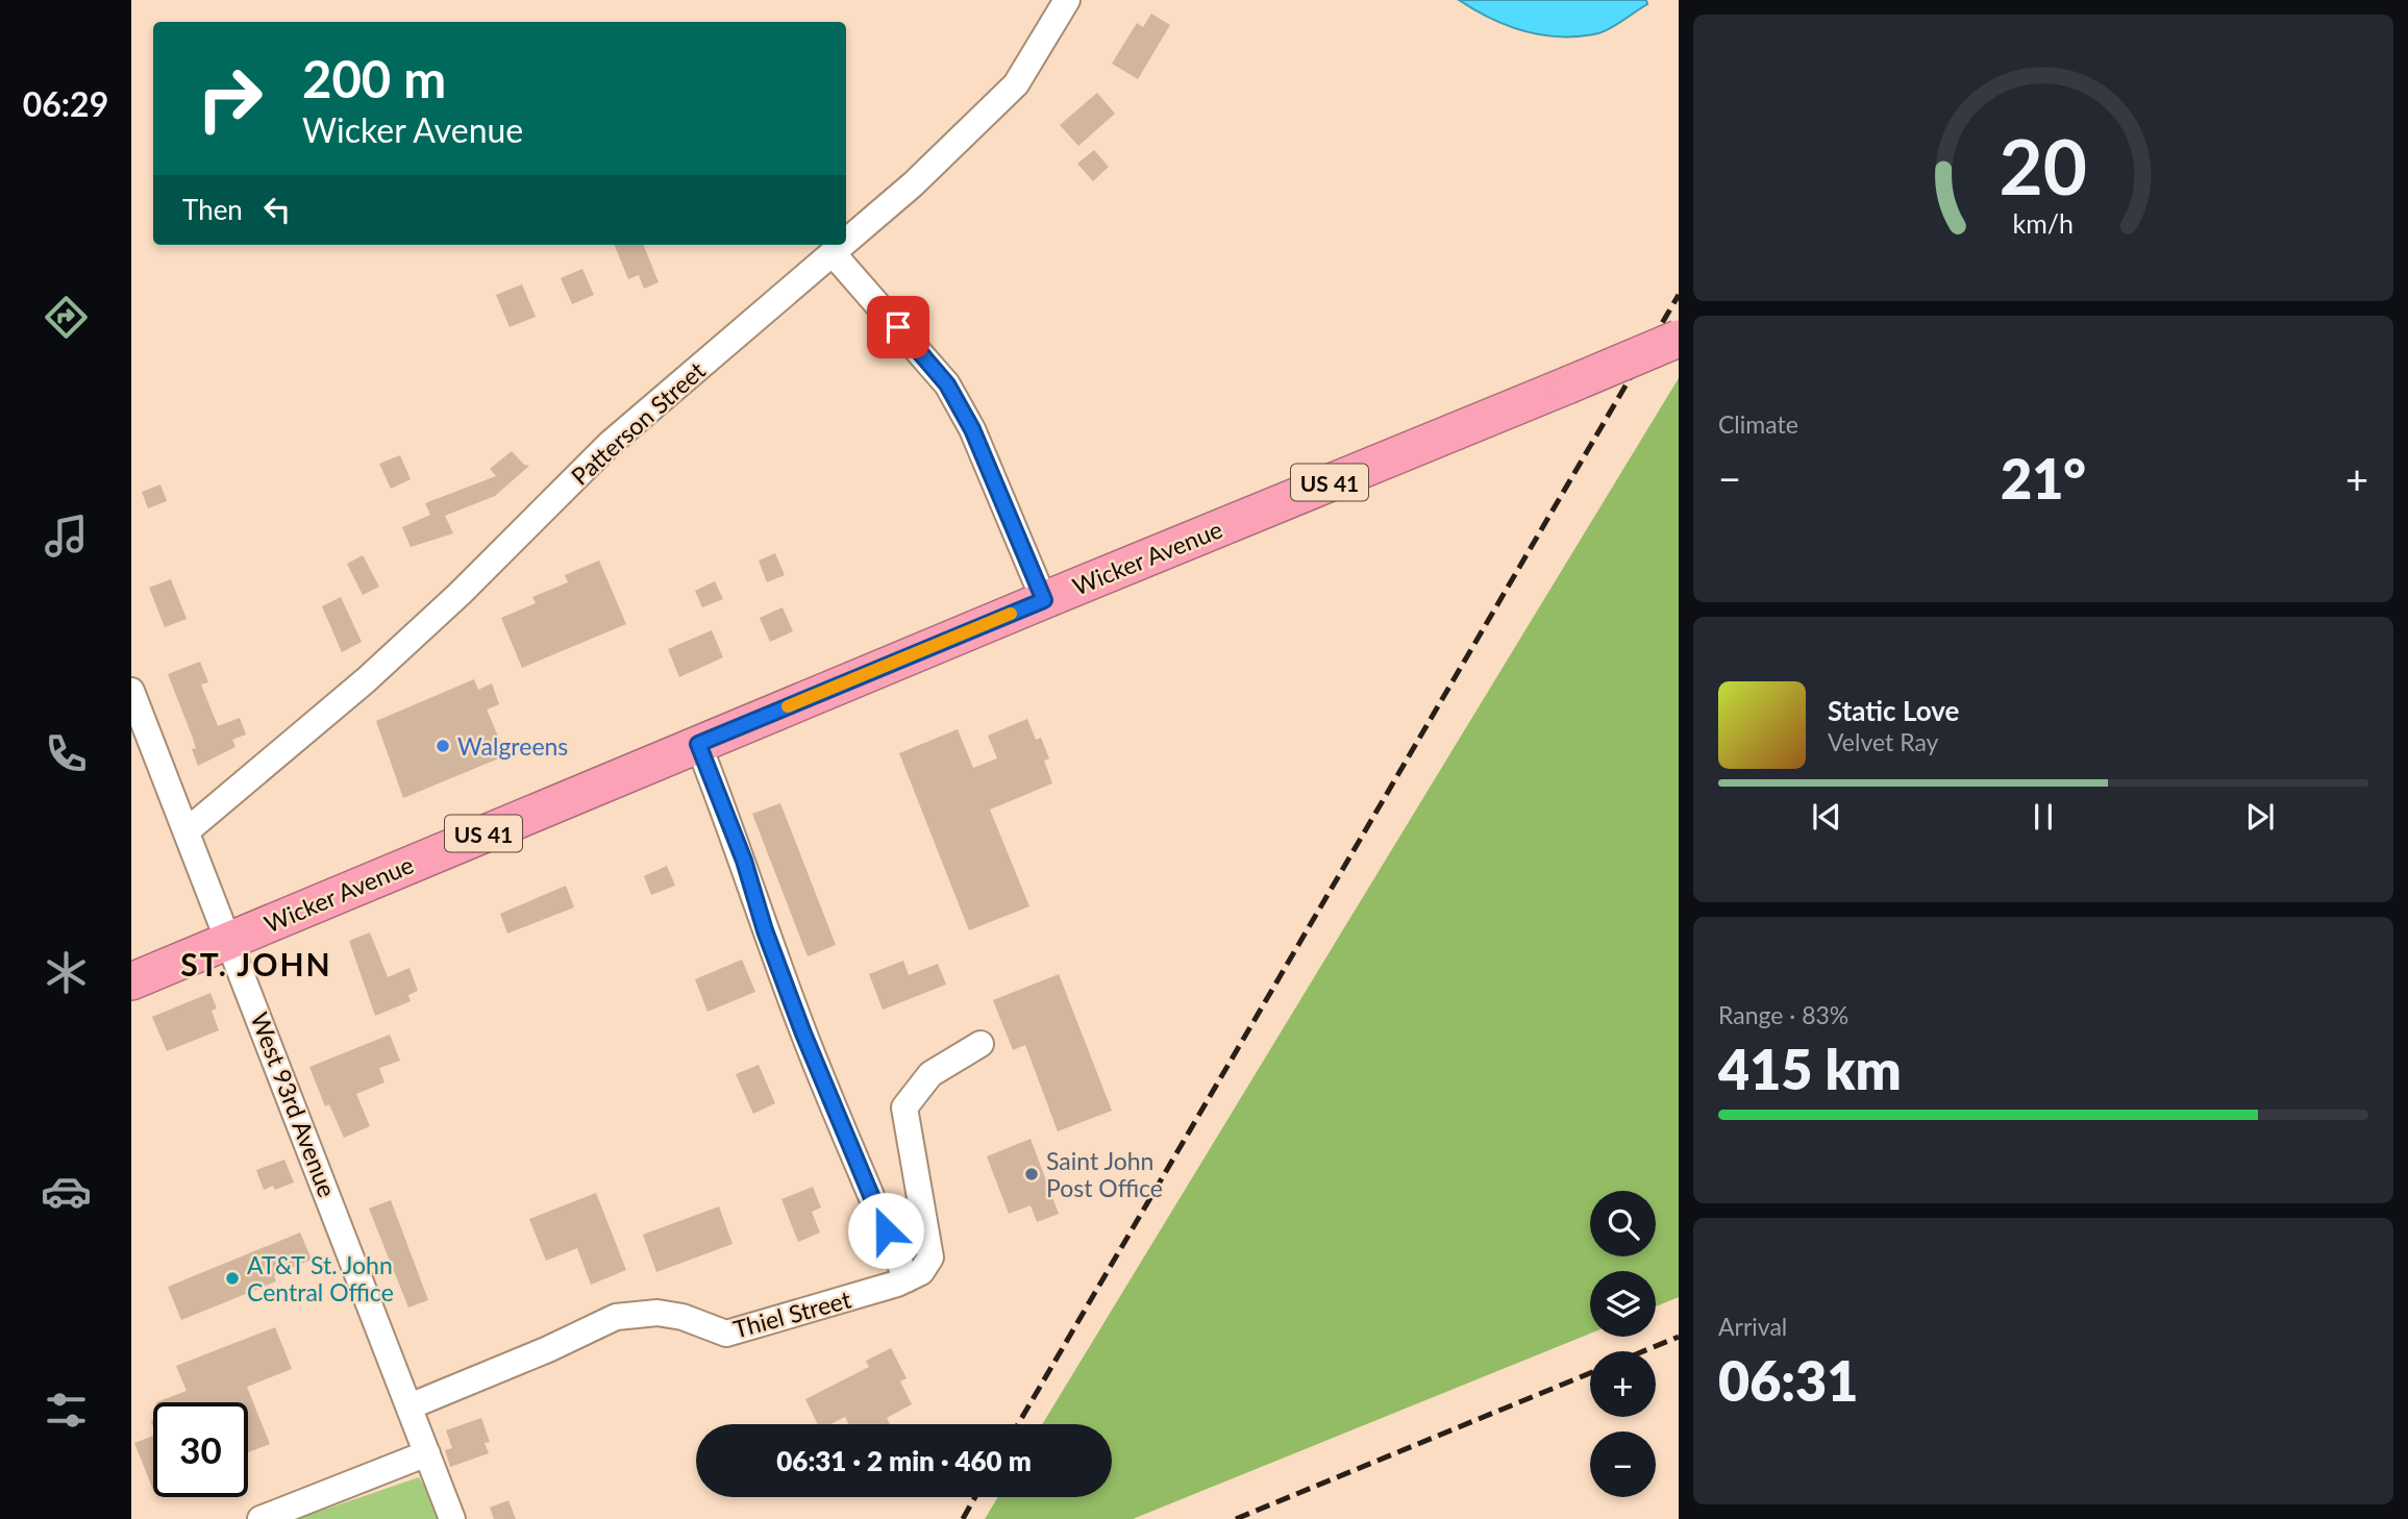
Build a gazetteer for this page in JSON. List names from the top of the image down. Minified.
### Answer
{"streets":{"highway":["US 41","Wicker Avenue"],"street":["Patterson Street","West 93rd Avenue","Thiel Street"]},"crossings":[["Patterson Street","West 93rd Avenue"],["Wicker Avenue","West 93rd Avenue"],["West 93rd Avenue","Thiel Street"]],"districts":["ST. JOHN"],"places":["Walgreens","Saint John Post Office","AT&T St. John Central Office"],"page":{"tabs":"06:29","turn":["200 m","Wicker Avenue"],"then":"Then","tile":["Climate",["Range · 83%","415 km"],["Arrival","06:31"]],"heat":["−","21°","+"],"song":["Static Love","Velvet Ray"],"map_buttons":["+","−"],"limit":"30","trip":"06:31 · 2 min · 460 m","gauge":["20","km/h"]}}
